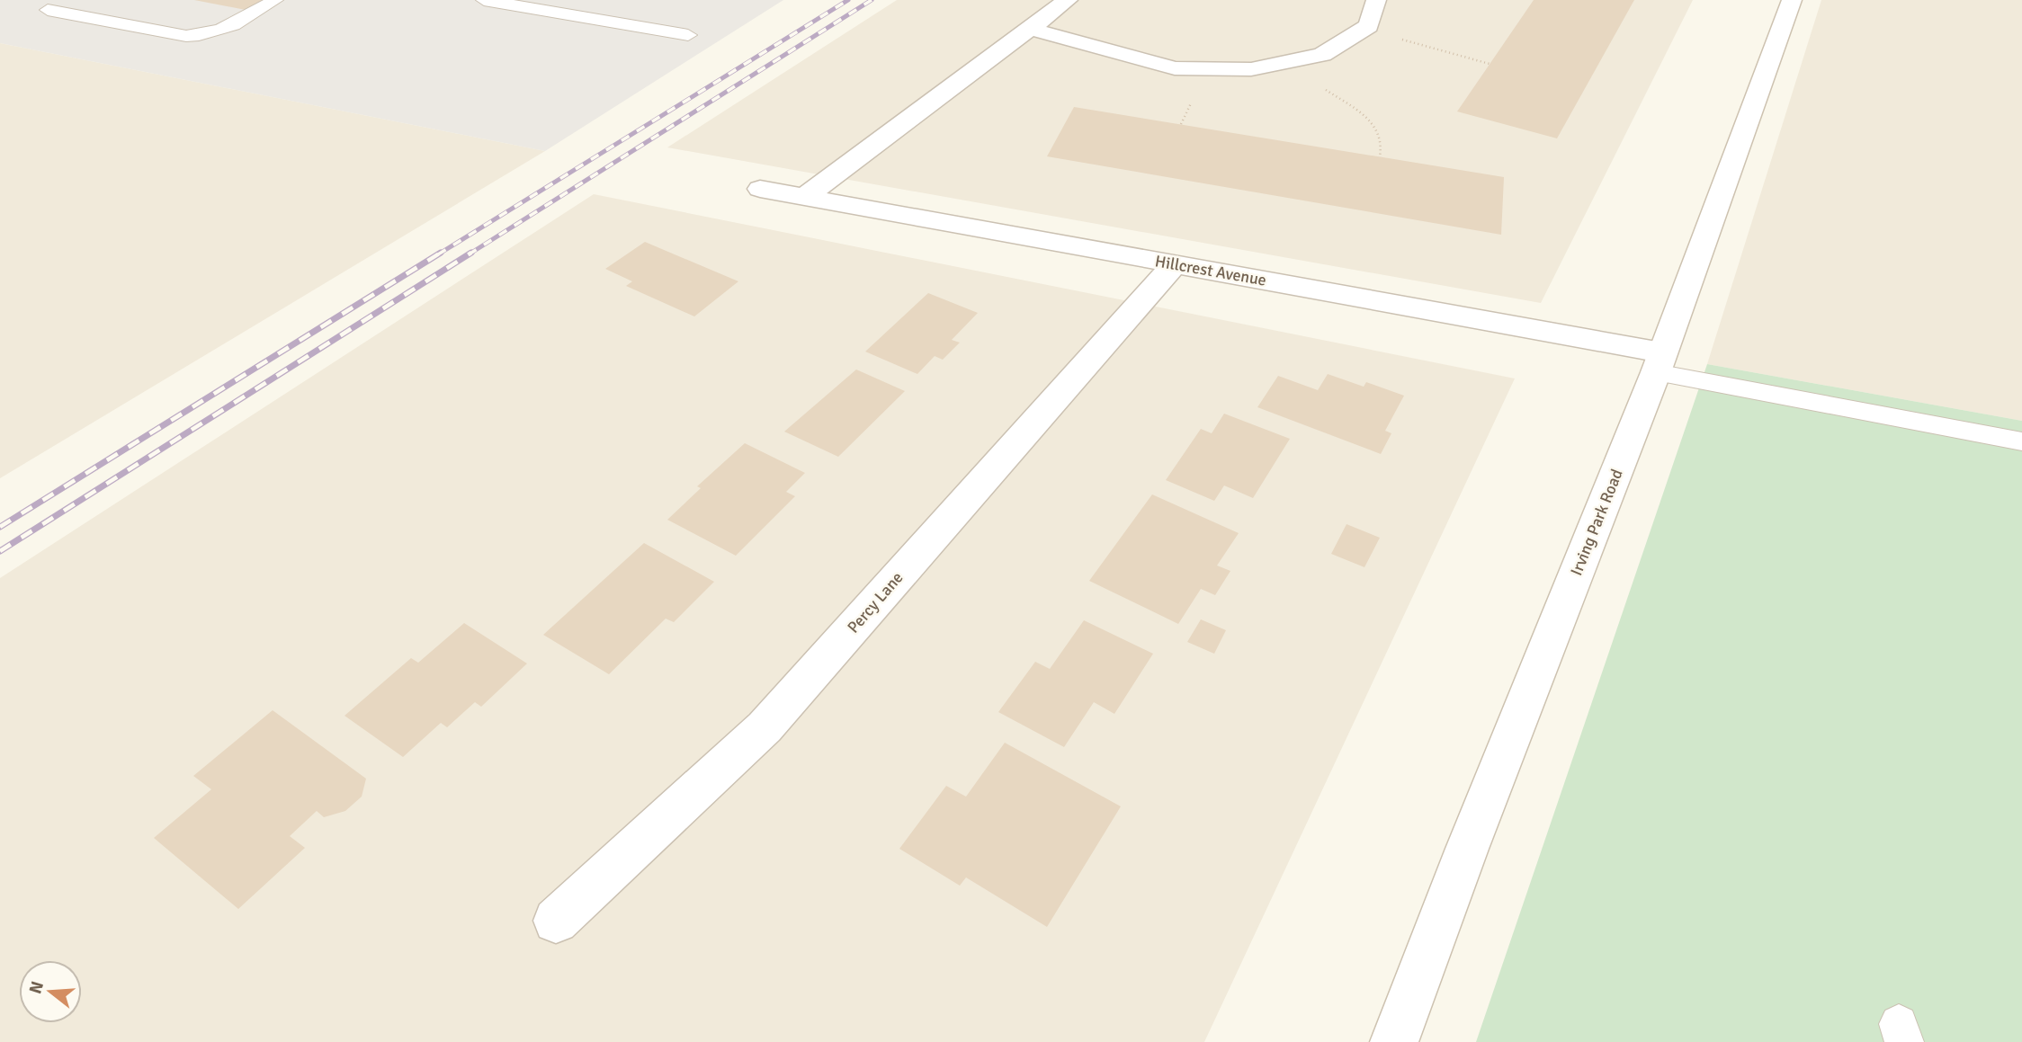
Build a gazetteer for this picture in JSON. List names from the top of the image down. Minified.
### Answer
{"streets":{"street":["Hillcrest Avenue","Irving Park Road","Percy Lane"]},"crossings":[["Hillcrest Avenue","Irving Park Road"],["Hillcrest Avenue","Percy Lane"]],"north":"left"}
